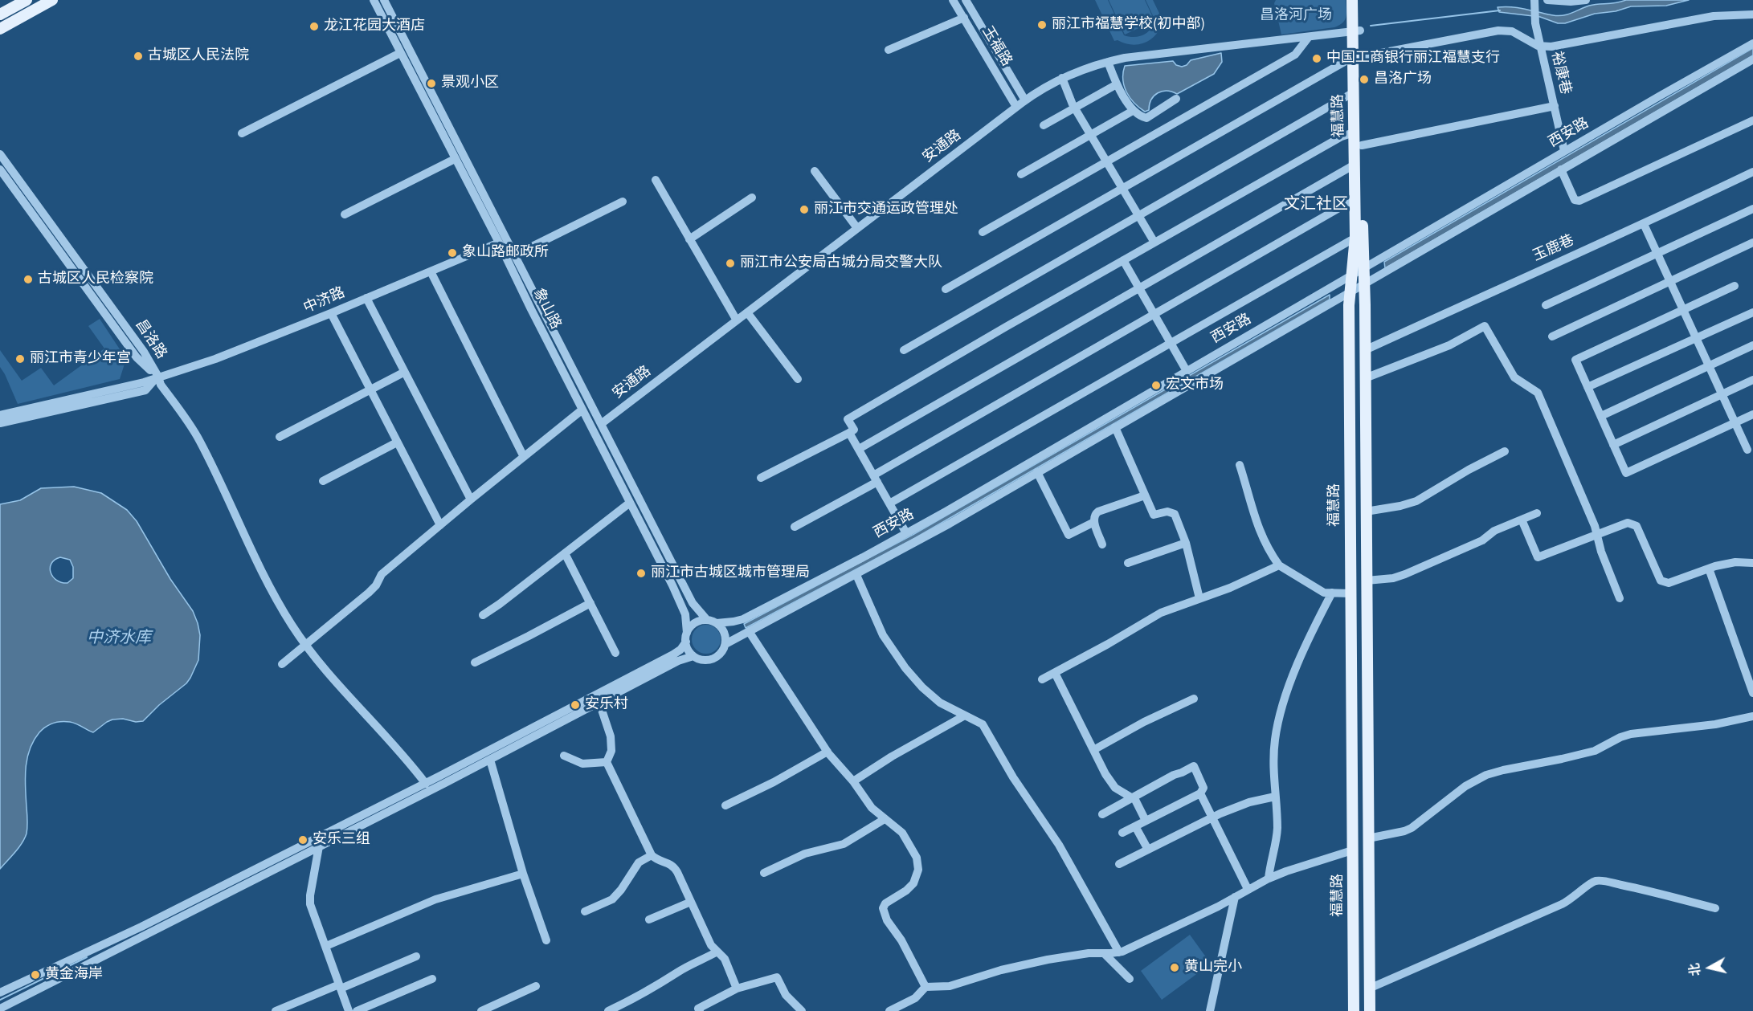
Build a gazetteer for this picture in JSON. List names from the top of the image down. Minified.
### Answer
{"streets":{"main road":["福慧路"],"street":["玉福路","裕康巷","西安路","安通路","玉鹿巷","中济路","象山路","昌洛路"]},"crossings":[["玉福路","安通路"],["裕康巷","西安路"],["福慧路","西安路"],["福慧路","安通路"],["福慧路","玉鹿巷"],["西安路","象山路"],["安通路","象山路"],["中济路","象山路"],["中济路","昌洛路"]],"districts":["文汇社区"],"water":["中济水库"],"parks":["昌洛河广场"],"places":["丽江市福慧学校(初中部)","龙江花园大酒店","古城区人民法院","中国工商银行丽江福慧支行","昌洛广场","景观小区","丽江市交通运政管理处","象山路邮政所","丽江市公安局古城分局交警大队","古城区人民检察院","丽江市青少年宫","宏文市场","丽江市古城区城市管理局","安乐村","安乐三组","黄山完小","黄金海岸"],"north":"left"}
